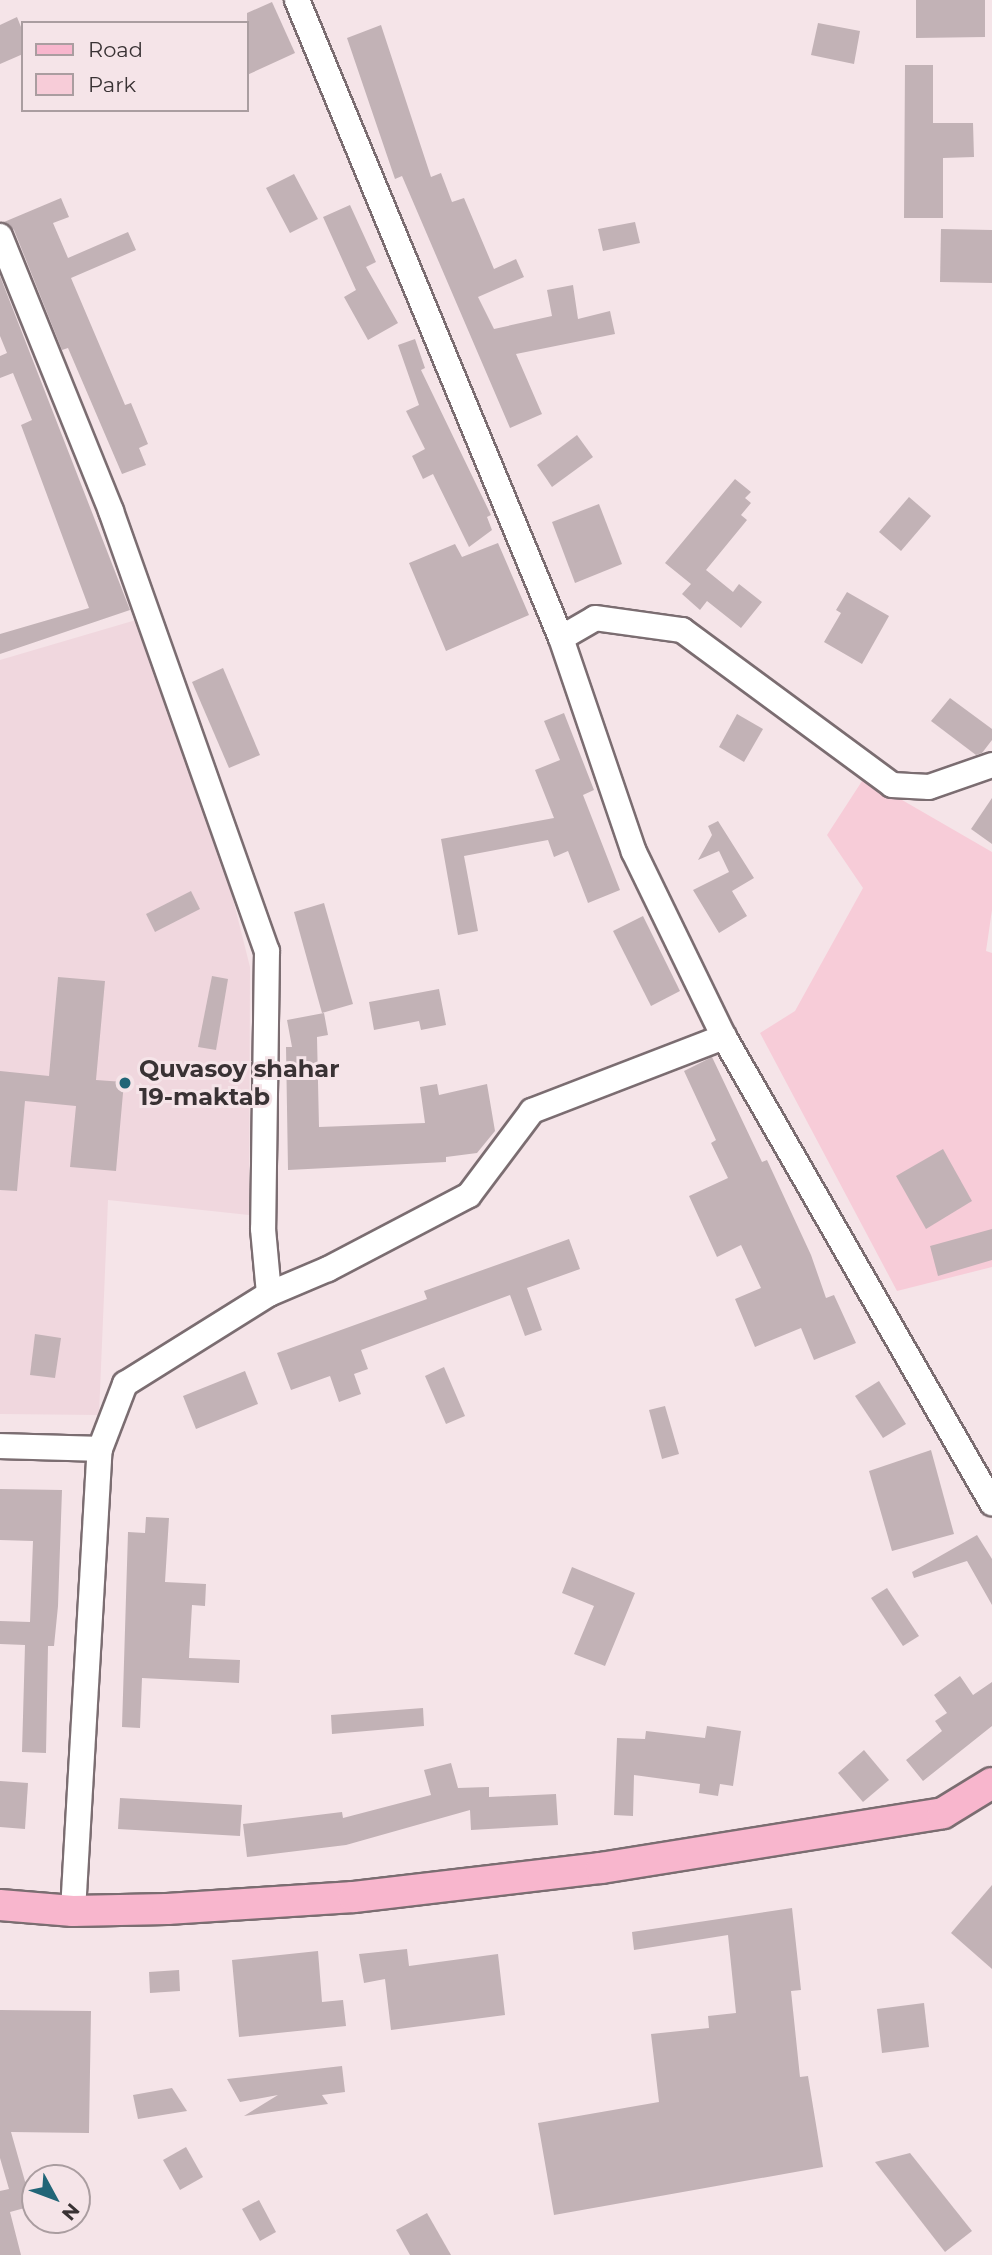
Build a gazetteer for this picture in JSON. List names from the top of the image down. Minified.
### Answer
{"places":["Quvasoy shahar 19-maktab"],"legend":["Road","Park"],"north":"bottom right"}
